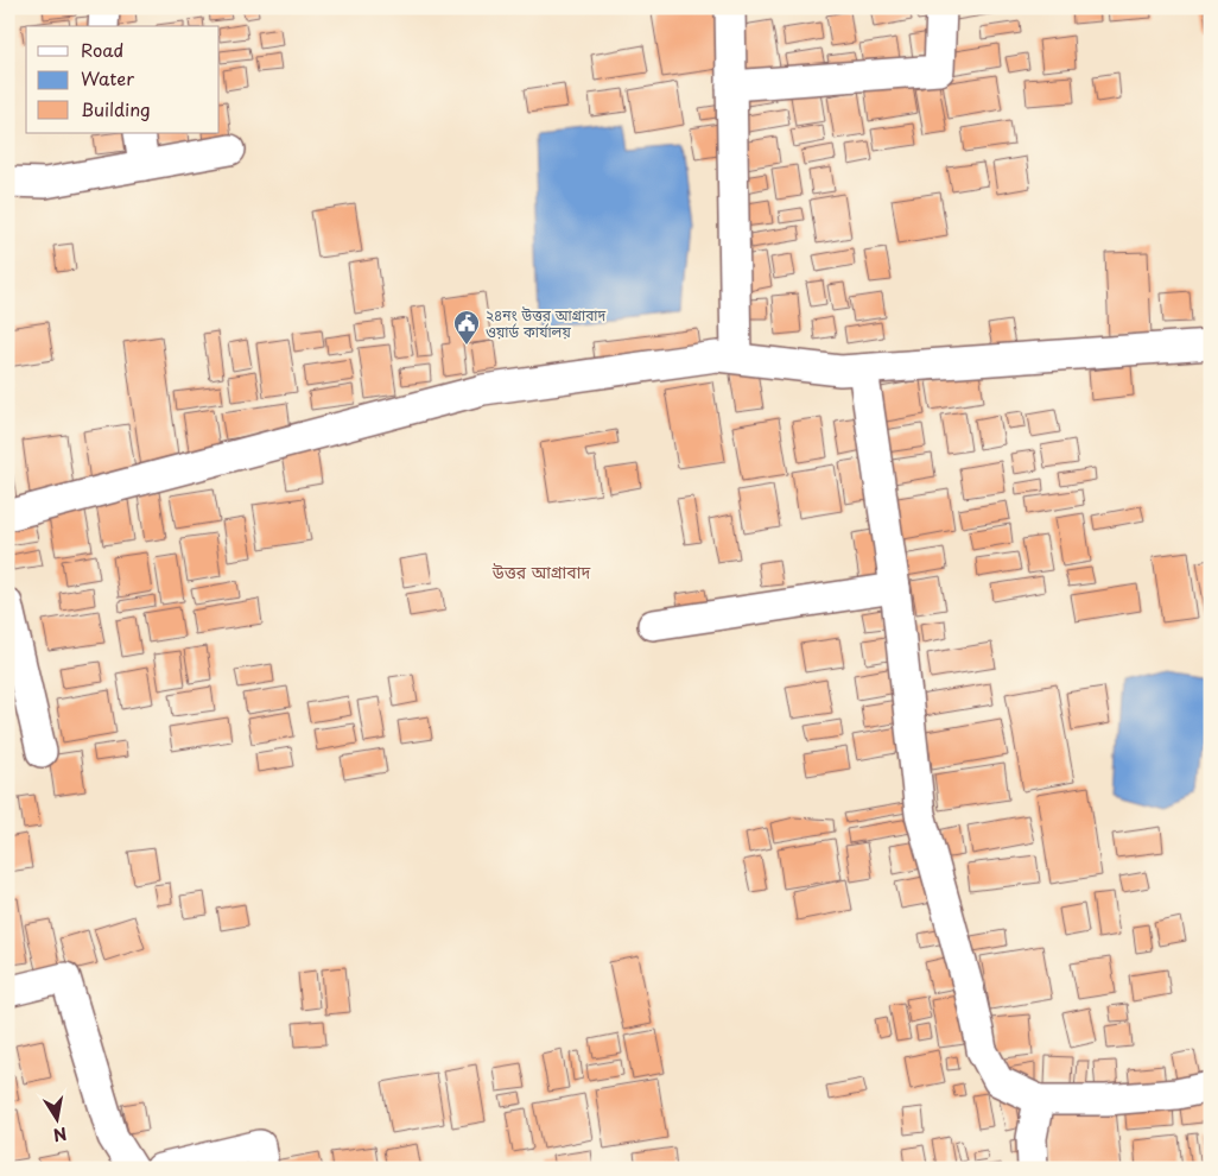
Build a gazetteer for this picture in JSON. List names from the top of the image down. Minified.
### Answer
{"districts":["উত্তর আগ্রাবাদ"],"places":{"public building":["২৪নং উত্তর আগ্রাবাদ ওয়ার্ড কার্যালয়"]},"legend":["Road","Water","Building"],"north":"bottom"}
